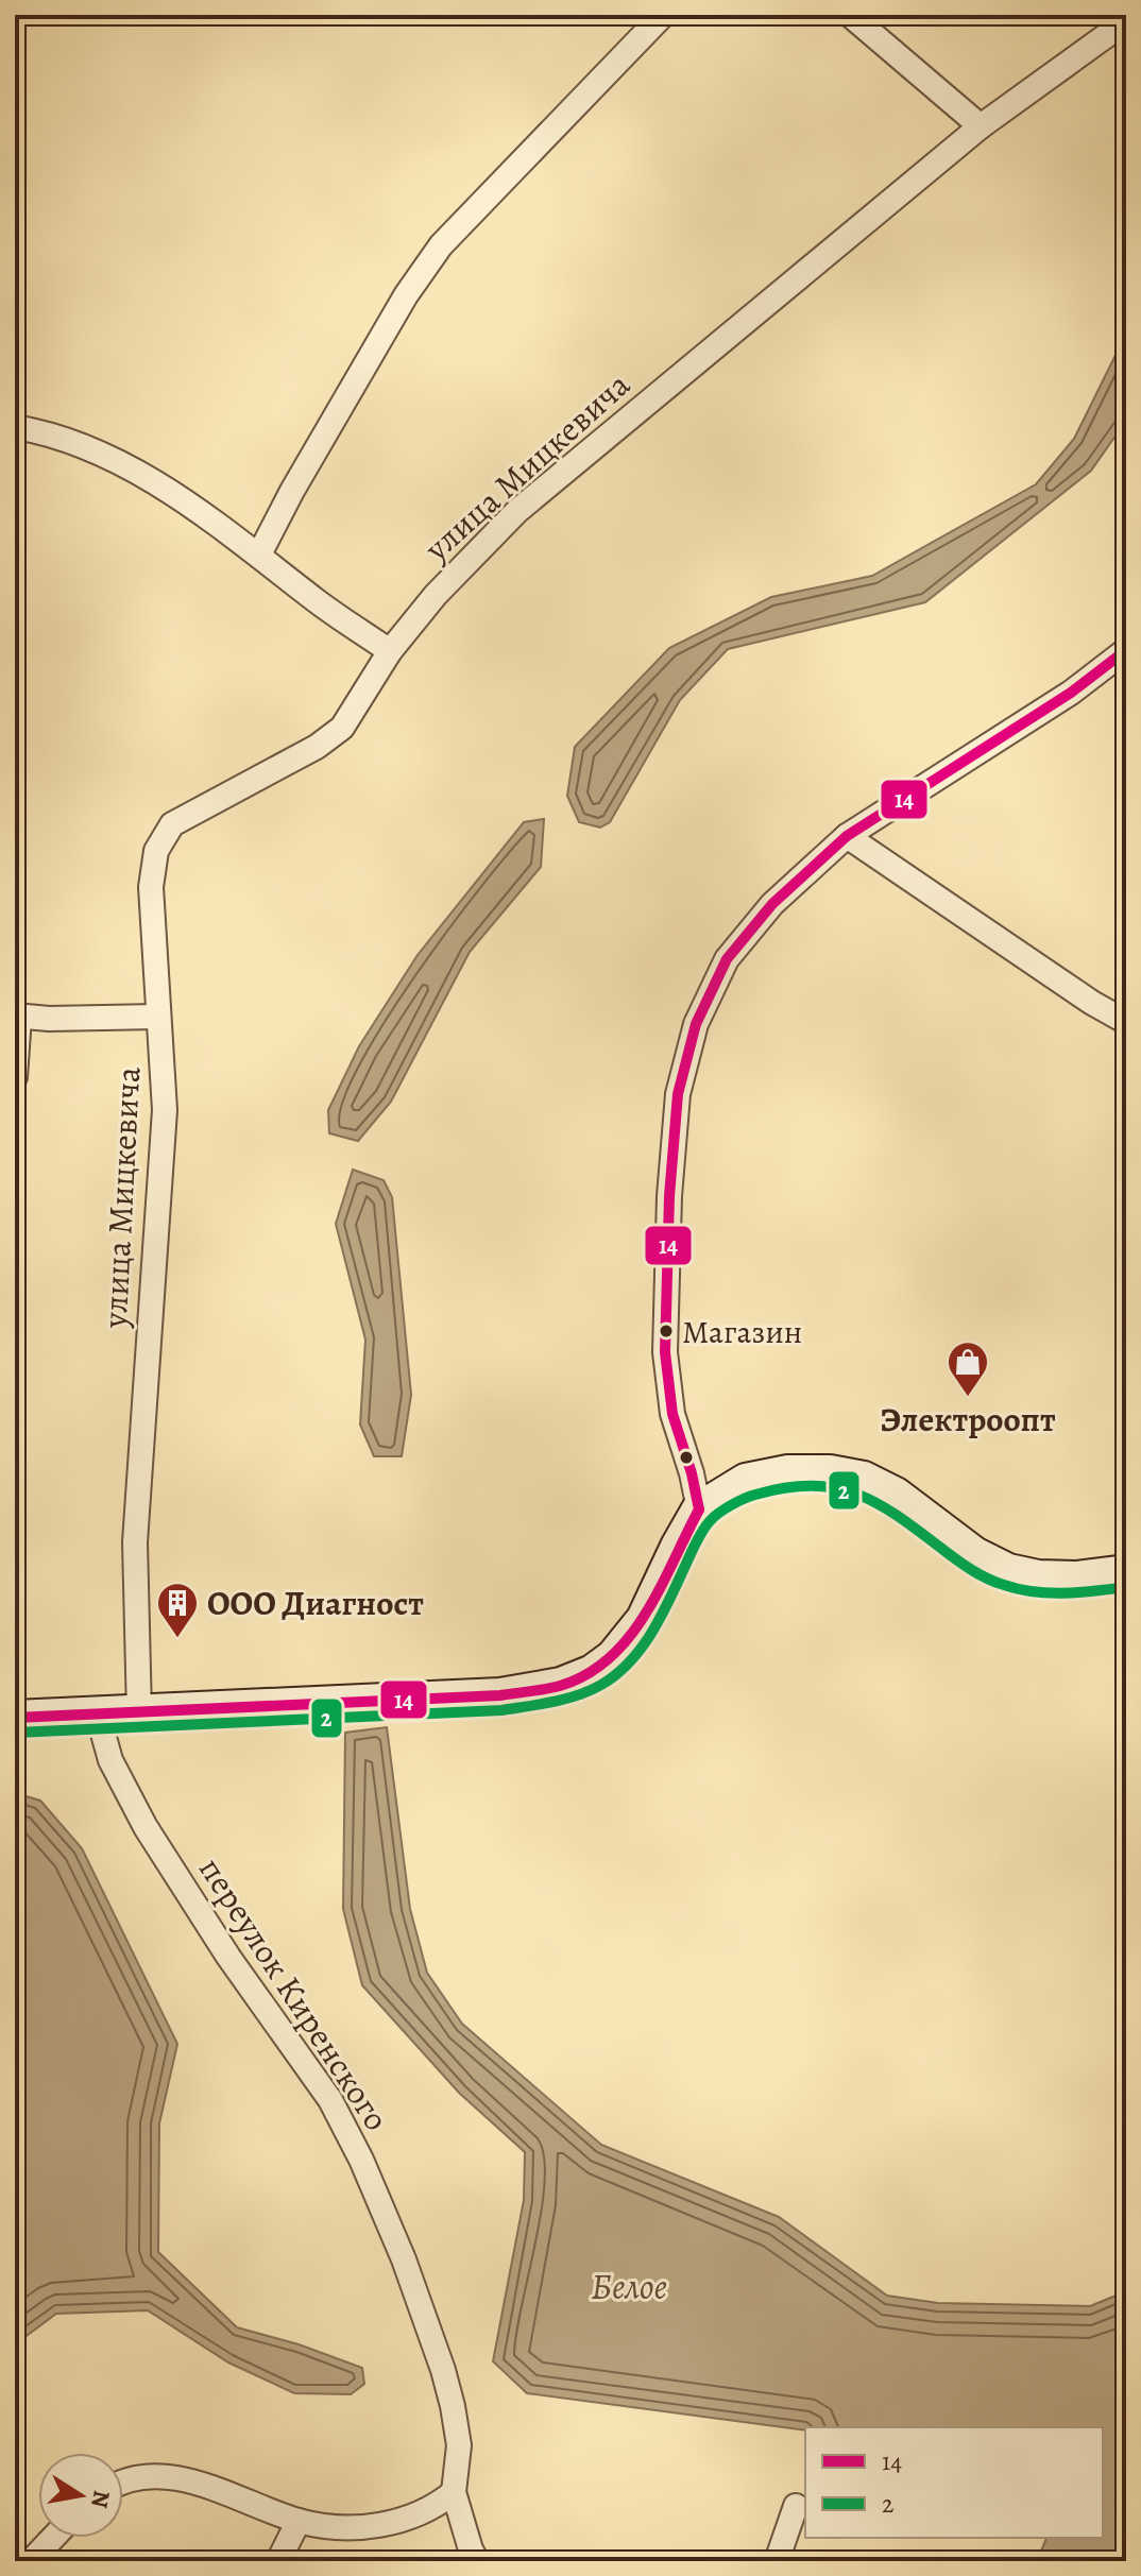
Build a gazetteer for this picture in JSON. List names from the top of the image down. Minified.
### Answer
{"streets":{"street":["улица Мицкевича","переулок Киренского"]},"water":["Белое"],"places":{"other":["Магазин"],"shop":["Электроопт"],"building":["ООО Диагност"]},"lines":["transit line 14","transit line 2"],"legend":["14","2"],"north":"right"}
